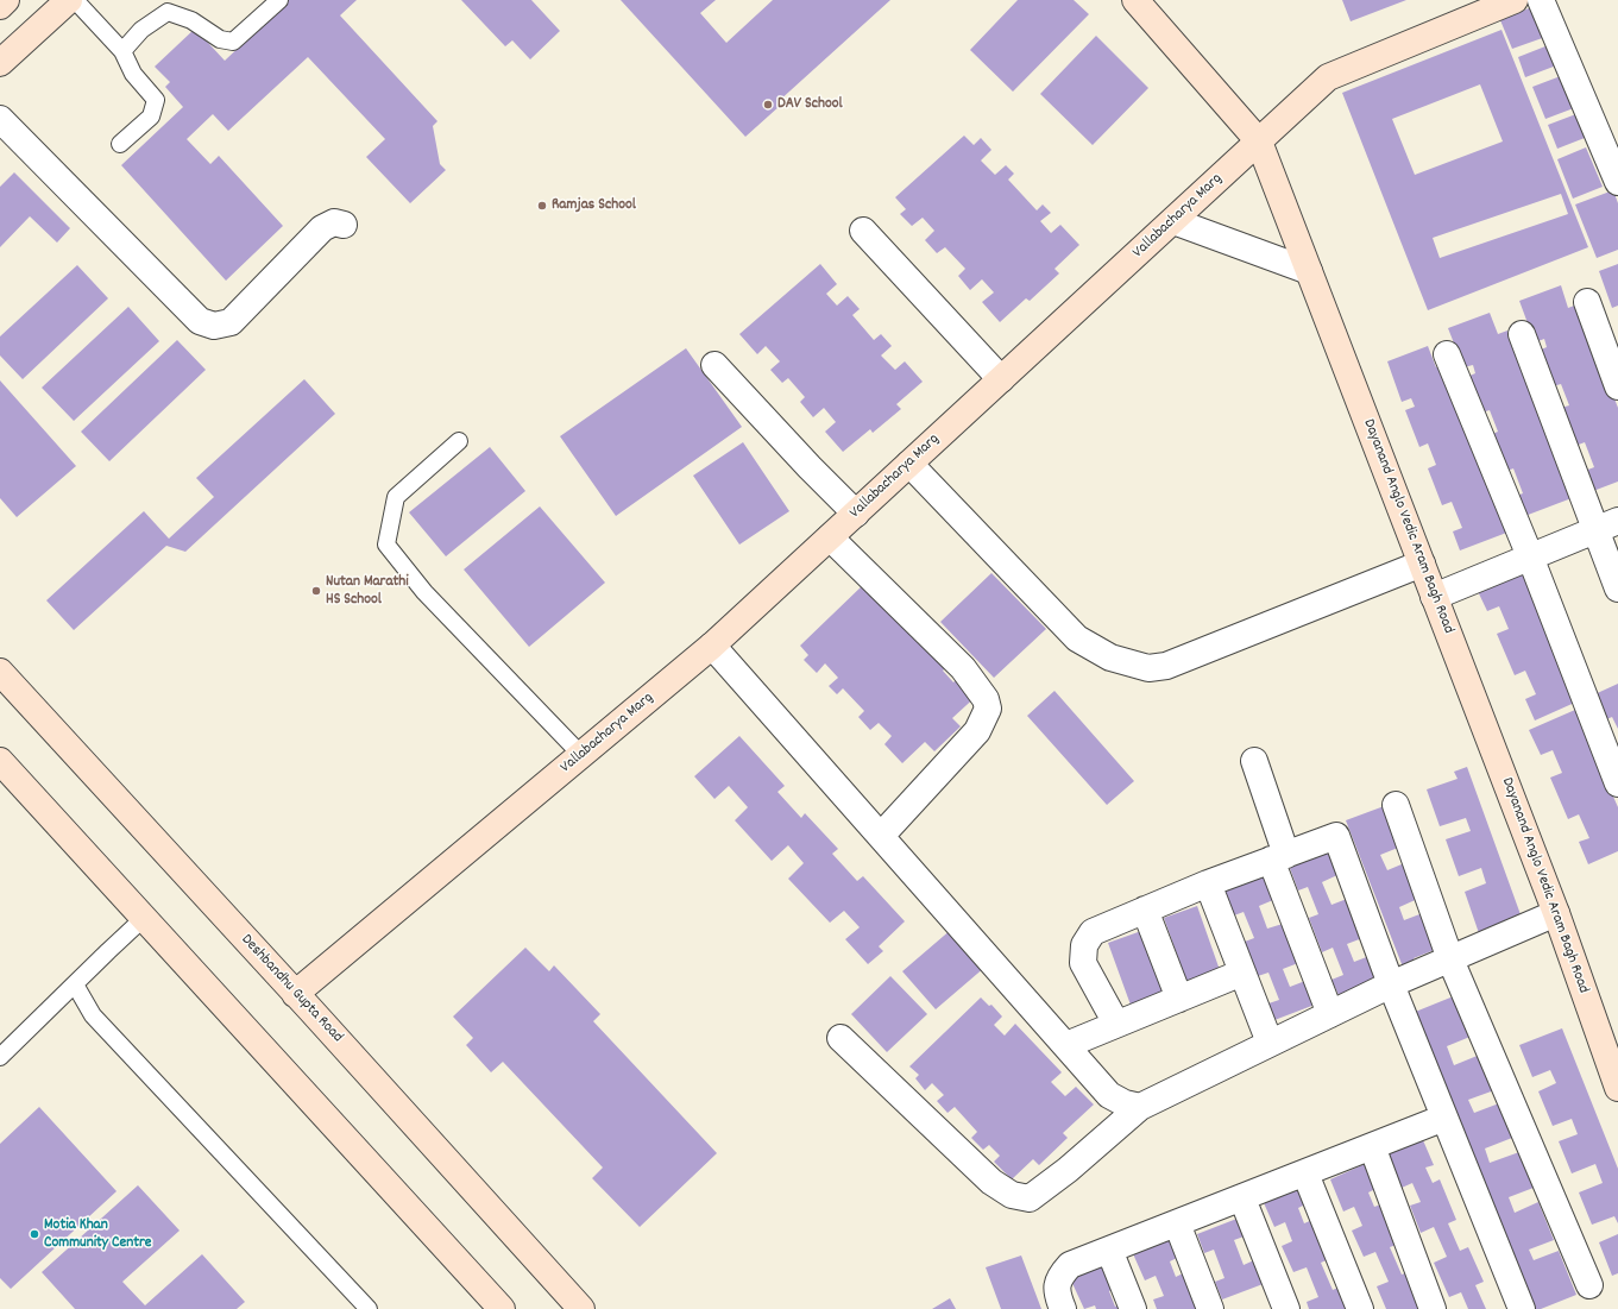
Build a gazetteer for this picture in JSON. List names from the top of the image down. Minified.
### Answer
{"streets":{"street":["Vallabacharya Marg","Dayanand Anglo Vedic Aram Bagh Road","Deshbandhu Gupta Road"]},"crossings":[["Vallabacharya Marg","Dayanand Anglo Vedic Aram Bagh Road"],["Vallabacharya Marg","Deshbandhu Gupta Road"]],"places":["DAV School","Ramjas School","Nutan Marathi HS School","Motia Khan Community Centre"]}
